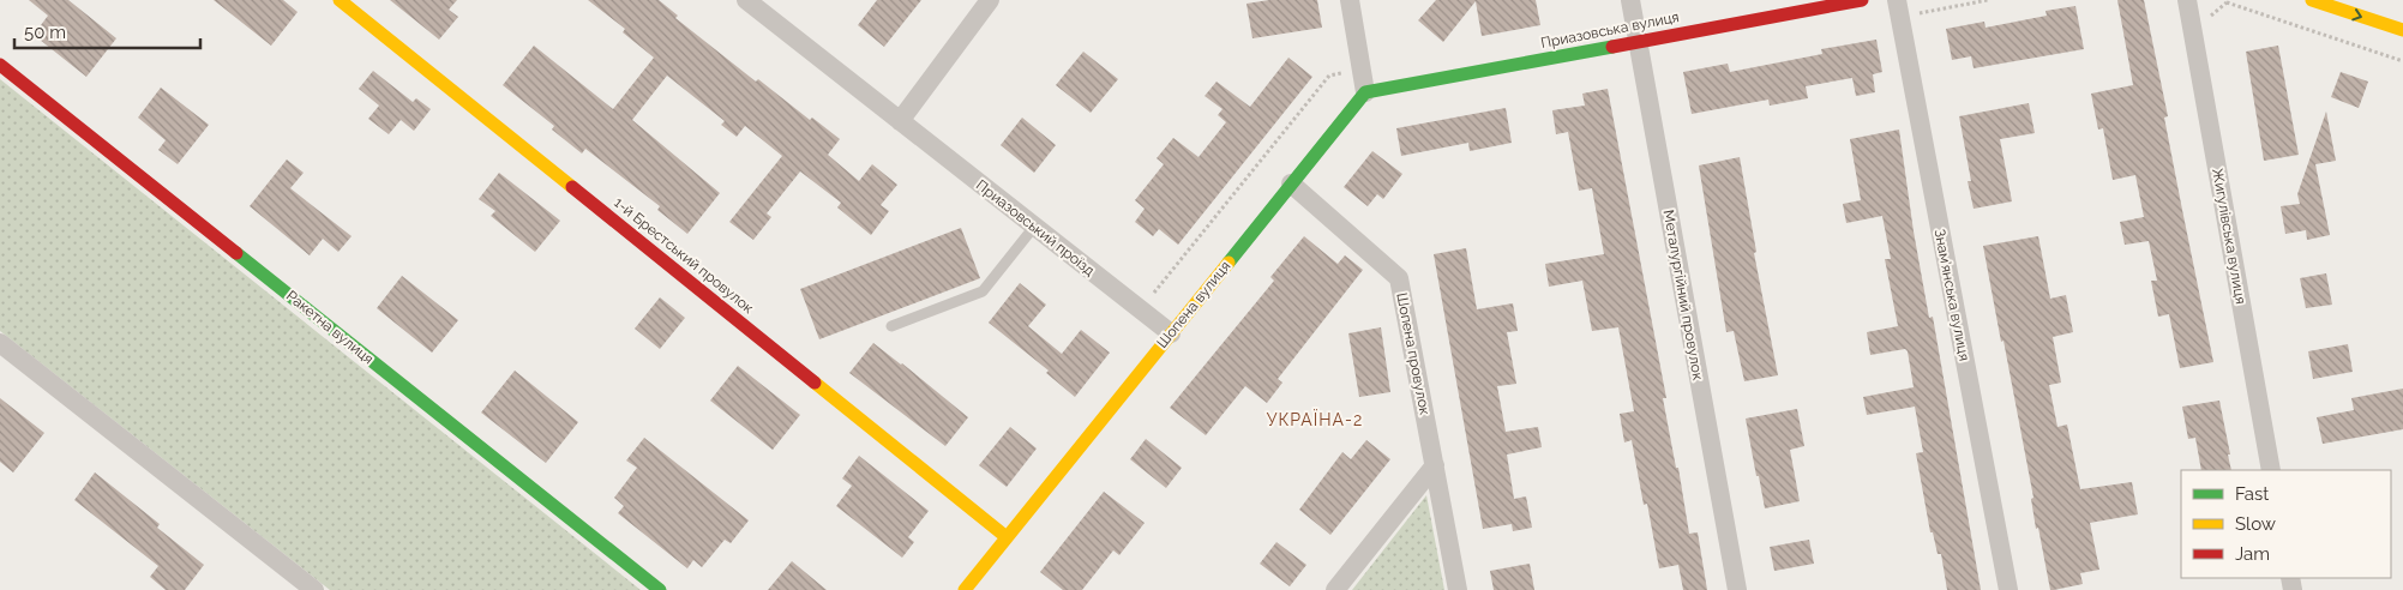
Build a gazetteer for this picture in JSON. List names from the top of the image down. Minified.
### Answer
{"streets":{"street":["Приазовська вулиця","Приазовський проїзд","Жигулівська вулиця","1-й Брестський провулок","Металургійний провулок","Знам’янська вулиця","Шопена вулиця","Ракетна вулиця","Шопена провулок"]},"crossings":[["Приазовська вулиця","Металургійний провулок"],["Приазовська вулиця","Шопена вулиця"],["Приазовський проїзд","Шопена вулиця"],["1-й Брестський провулок","Шопена вулиця"],["Шопена вулиця","Шопена провулок"]],"districts":["УКРАЇНА-2"],"legend":["Fast","Slow","Jam"],"scale_bar":"50 m"}
